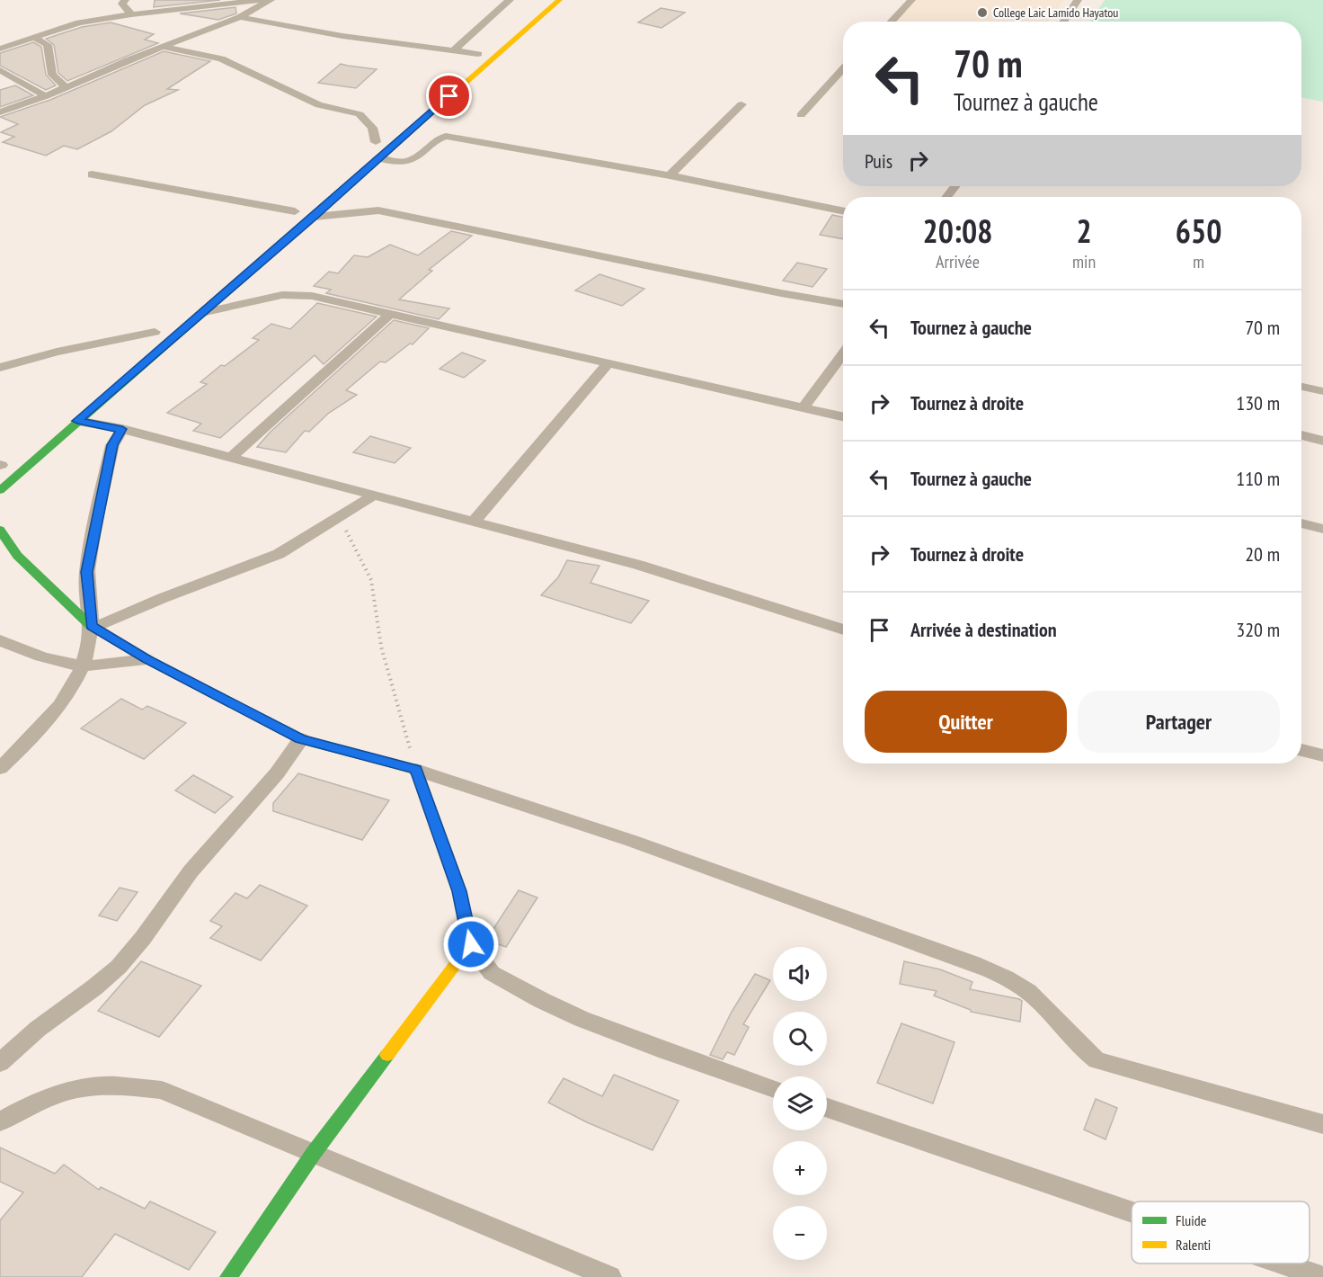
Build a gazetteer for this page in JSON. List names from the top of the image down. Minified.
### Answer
{"places":["College Laic Lamido Hayatou"],"legend":["Fluide","Ralenti"],"page":{"turn":["70 m","Tournez à gauche"],"then":"Puis","eta":["20:08","Arrivée","2","min","650","m"],"list":[{"name":"Tournez à gauche","value":"70 m"},{"name":"Tournez à droite","value":"130 m"},{"name":"Tournez à gauche","value":"110 m"},{"name":"Tournez à droite","value":"20 m"},{"name":"Arrivée à destination","value":"320 m"}],"buttons":["Quitter","Partager"],"map_buttons":["+","−"]}}
